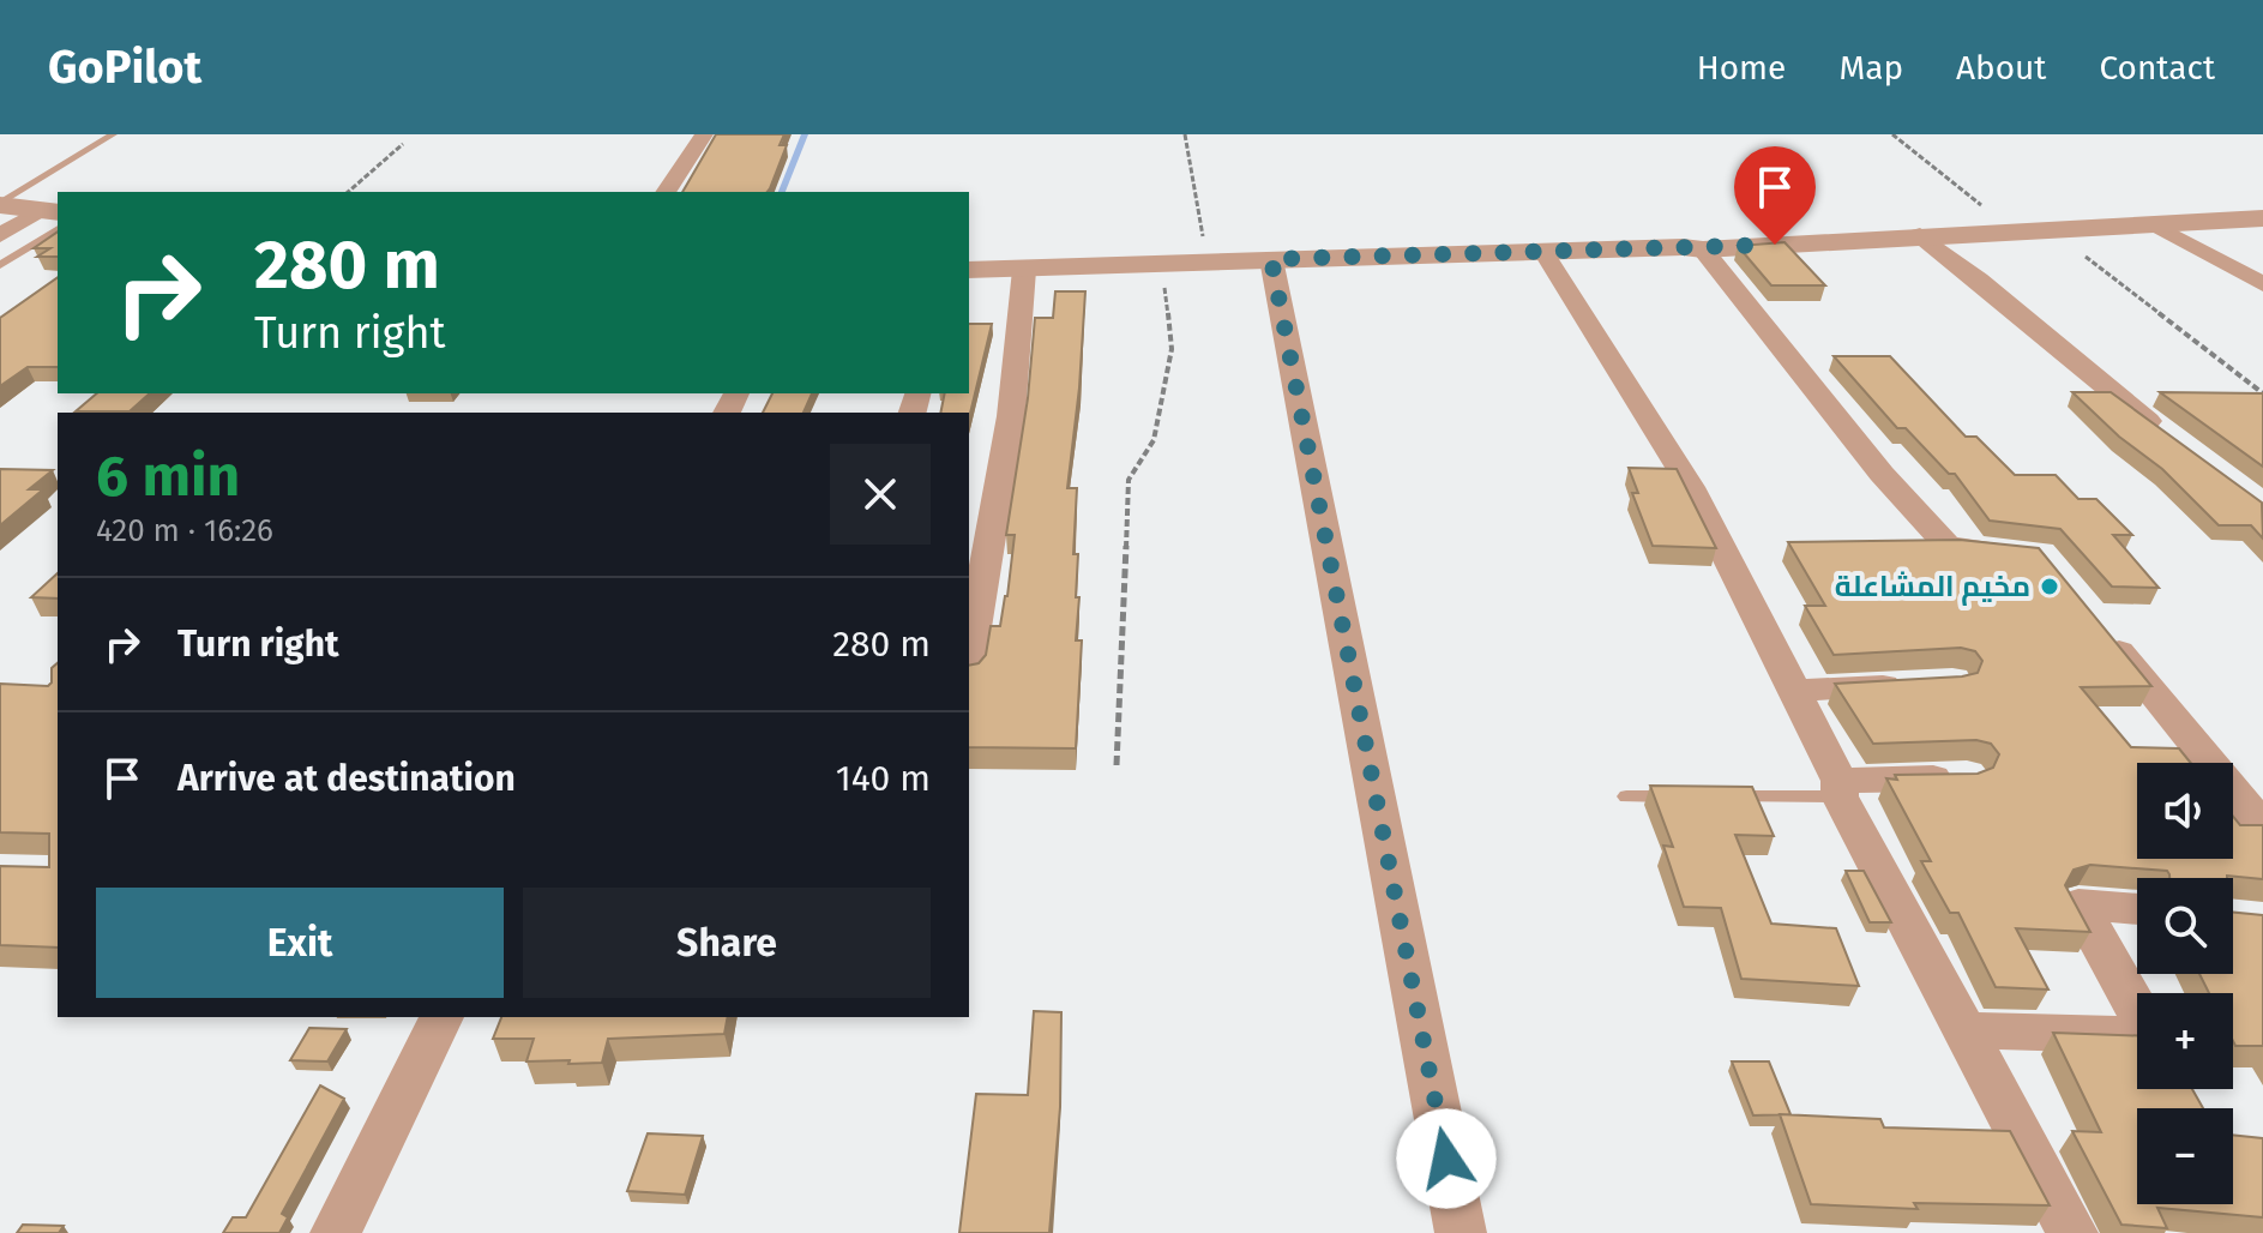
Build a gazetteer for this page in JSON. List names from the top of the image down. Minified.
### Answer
{"places":["مخيم المشاعلة"],"page":{"header":"GoPilot","nav":["Home","Map","About","Contact"],"turn":["280 m","Turn right"],"heading":["6 min","420 m · 16:26"],"list":[{"name":"Turn right","value":"280 m"},{"name":"Arrive at destination","value":"140 m"}],"map_buttons":["+","−"],"buttons":["Exit","Share"]}}
